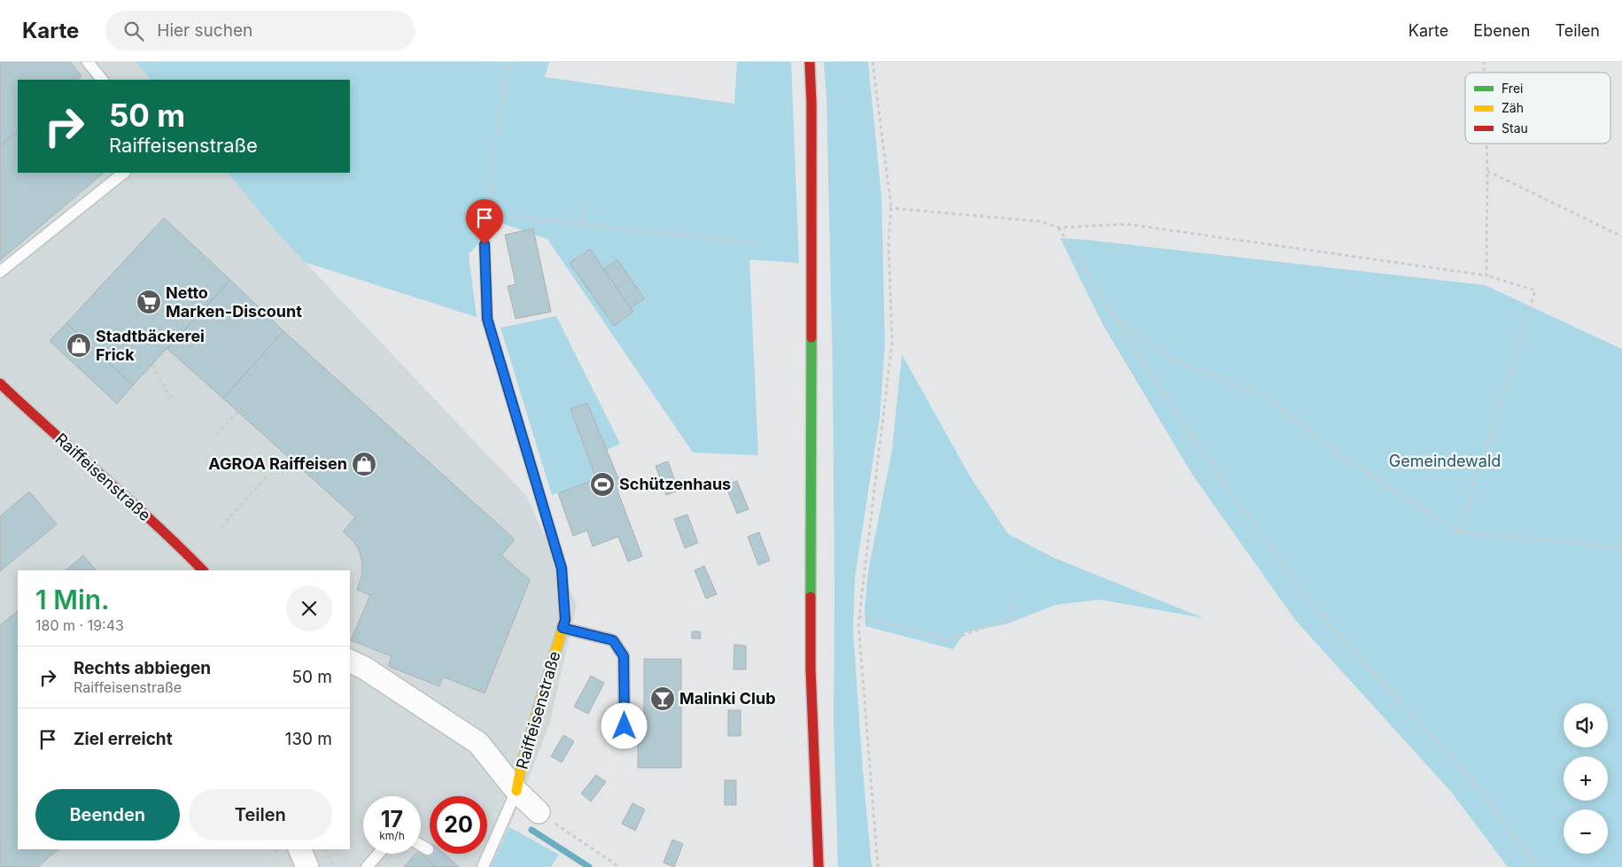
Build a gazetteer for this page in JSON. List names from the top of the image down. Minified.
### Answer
{"streets":{"street":["Raiffeisenstraße"]},"parks":["Gemeindewald"],"places":{"supermarket":["Netto Marken-Discount"],"shop":["Stadtbäckerei Frick","AGROA Raiffeisen"],"sports":["Schützenhaus"],"bar":["Malinki Club"]},"legend":["Frei","Zäh","Stau"],"page":{"header":"Karte","search":"Hier suchen","nav":["Karte","Ebenen","Teilen"],"turn":["50 m","Raiffeisenstraße"],"heading":["1 Min.","180 m · 19:43"],"list":[{"name":"Rechts abbiegen","note":"Raiffeisenstraße","value":"50 m"},{"name":"Ziel erreicht","value":"130 m"}],"map_buttons":["+","−"],"buttons":["Beenden","Teilen"],"speed":"17 km/h","limit":"20"}}
